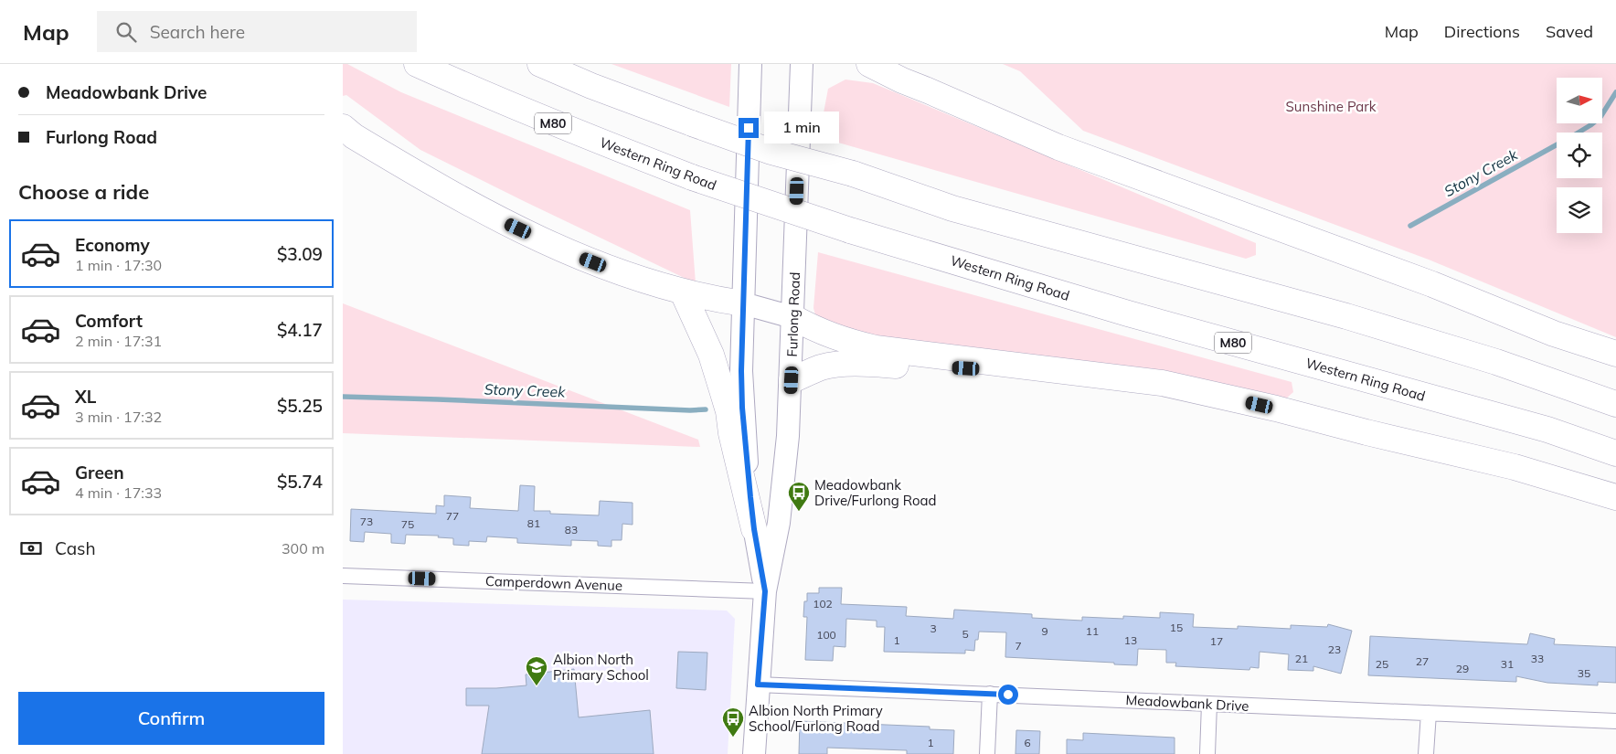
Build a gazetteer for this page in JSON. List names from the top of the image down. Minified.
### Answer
{"streets":{"highway":["M80","Western Ring Road"],"street":["Furlong Road","Camperdown Avenue","Meadowbank Drive"]},"crossings":[["Furlong Road","Camperdown Avenue"],["Furlong Road","Meadowbank Drive"]],"water":["Stony Creek"],"parks":["Sunshine Park"],"places":{"bus stop":["Meadowbank Drive/Furlong Road","Albion North Primary School/Furlong Road"],"school or university":["Albion North Primary School"]},"house_numbers":["77","73","81","75","83","102","15","3","9","11","5","100","1","13","17","7","23","21","33","27","25","31","29","35","1","6"],"north":"right","page":{"header":"Map","search":"Search here","nav":["Map","Directions","Saved"],"banner":["Meadowbank Drive","Furlong Road"],"bubble":"1 min","heading":"Choose a ride","list":[{"name":"Economy","note":"1 min · 17:30","value":"$3.09"},{"name":"Comfort","note":"2 min · 17:31","value":"$4.17"},{"name":"XL","note":"3 min · 17:32","value":"$5.25"},{"name":"Green","note":"4 min · 17:33","value":"$5.74"}],"pay":["Cash","300 m"],"buttons":"Confirm"}}
